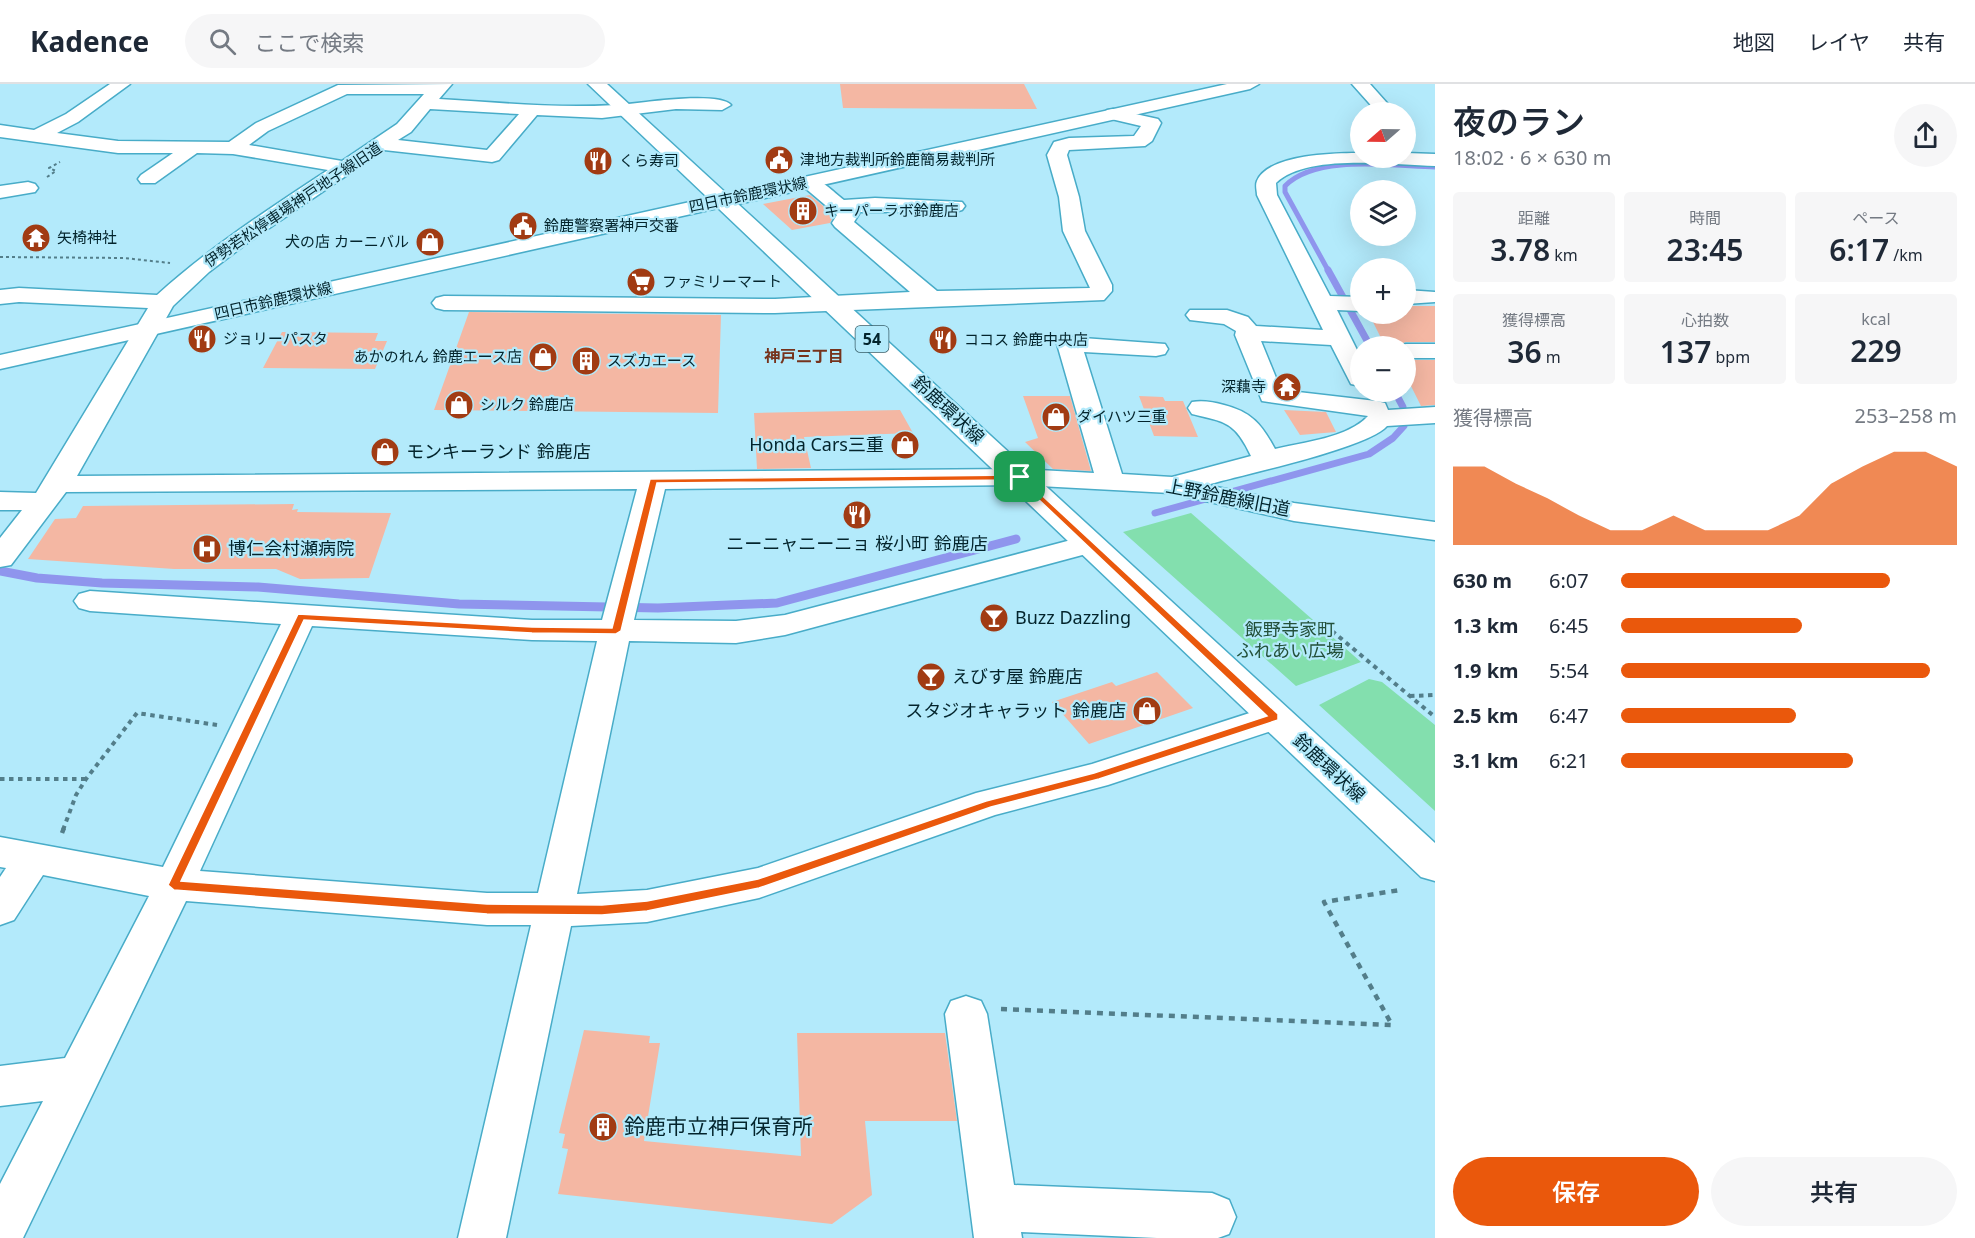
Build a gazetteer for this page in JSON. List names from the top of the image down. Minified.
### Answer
{"streets":{"street":["四日市鈴鹿環状線","伊勢若松停車場神戸地子線旧道","54","鈴鹿環状線","上野鈴鹿線旧道"]},"crossings":[["四日市鈴鹿環状線","伊勢若松停車場神戸地子線旧道"],["四日市鈴鹿環状線","鈴鹿環状線"],["伊勢若松停車場神戸地子線旧道","上野鈴鹿線旧道"],["鈴鹿環状線","上野鈴鹿線旧道"]],"districts":["神戸三丁目"],"parks":["飯野寺家町 ふれあい広場"],"places":{"public building":["津地方裁判所鈴鹿簡易裁判所","鈴鹿警察署神戸交番"],"restaurant":["くら寿司","ジョリーパスタ","ココス 鈴鹿中央店","ニーニャニーニョ 桜小町 鈴鹿店"],"building":["キーパーラボ鈴鹿店","スズカエース","鈴鹿市立神戸保育所"],"temple":["矢椅神社","深藕寺"],"shop":["犬の店 カーニバル","あかのれん 鈴鹿エース店","シルク 鈴鹿店","ダイハツ三重","Honda Cars三重","モンキーランド 鈴鹿店","スタジオキャラット 鈴鹿店"],"supermarket":["ファミリーマート"],"hospital":["博仁会村瀬病院"],"bar":["Buzz Dazzling","えびす屋 鈴鹿店"]},"north":"left","page":{"header":"Kadence","search":"ここで検索","nav":["地図","レイヤ","共有"],"heading":["夜のラン","18:02 · 6 × 630 m"],"map_buttons":["+","−"],"stats":[["距離","3.78 km"],["時間","23:45"],["ペース","6:17 /km"],["獲得標高","36 m"],["心拍数","137 bpm"],["kcal","229"]],"chart":["獲得標高","253–258 m"],"list":[{"name":"630 m","note":"6:07"},{"name":"1.3 km","note":"6:45"},{"name":"1.9 km","note":"5:54"},{"name":"2.5 km","note":"6:47"},{"name":"3.1 km","note":"6:21"}],"buttons":["保存","共有"]}}
